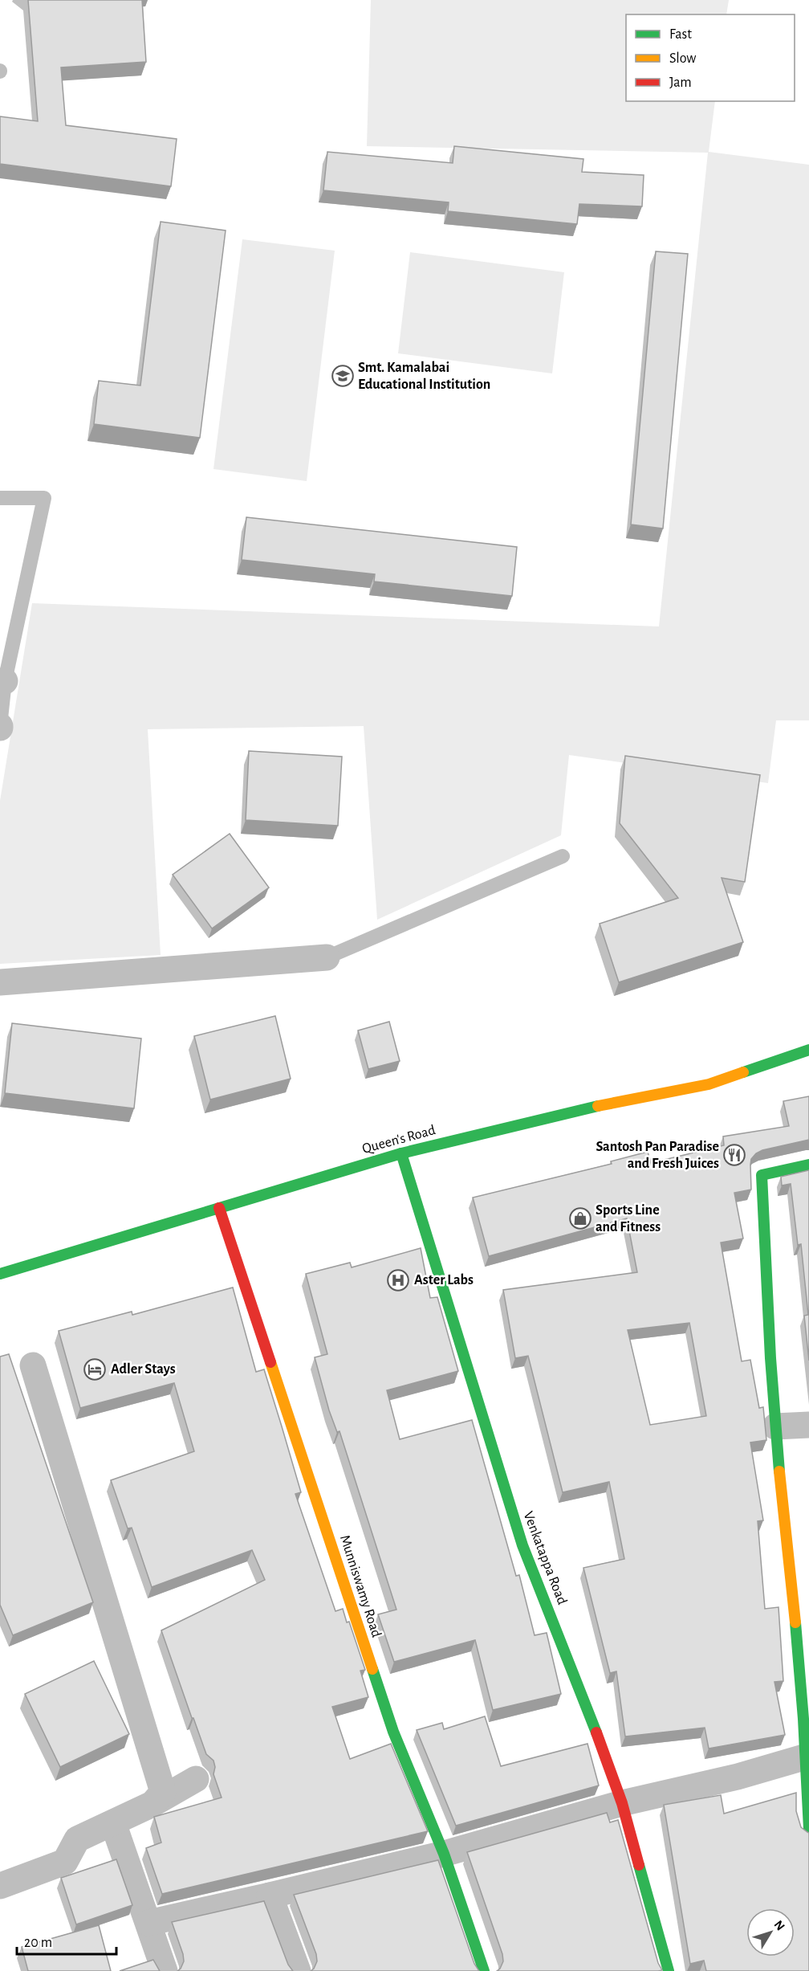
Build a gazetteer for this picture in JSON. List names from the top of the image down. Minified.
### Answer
{"streets":{"street":["Queen's Road","Venkatappa Road","Munniswamy Road"]},"crossings":[["Queen's Road","Venkatappa Road"],["Queen's Road","Munniswamy Road"]],"places":{"school or university":["Smt. Kamalabai Educational Institution"],"restaurant":["Santosh Pan Paradise and Fresh Juices"],"shop":["Sports Line and Fitness"],"hospital":["Aster Labs"],"hotel":["Adler Stays"]},"legend":["Fast","Slow","Jam"],"scale_bar":"20 m","north":"top right"}
